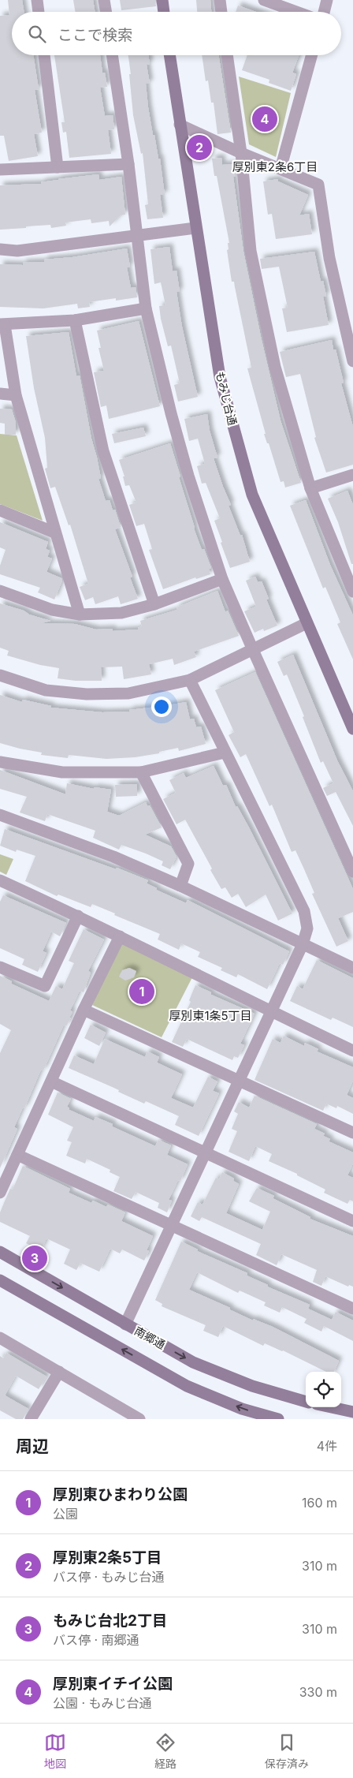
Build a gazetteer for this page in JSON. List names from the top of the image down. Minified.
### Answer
{"streets":{"street":["もみじ台通","南郷通"]},"districts":["厚別東2条6丁目","厚別東1条5丁目"],"page":{"search":"ここで検索","pins":["4","2","1","3"],"heading":["周辺","4件"],"list":[{"mark":"1","name":"厚別東ひまわり公園","note":"公園","value":"160 m"},{"mark":"2","name":"厚別東2条5丁目","note":"バス停 · もみじ台通","value":"310 m"},{"mark":"3","name":"もみじ台北2丁目","note":"バス停 · 南郷通","value":"310 m"},{"mark":"4","name":"厚別東イチイ公園","note":"公園 · もみじ台通","value":"330 m"}],"nav":["地図","経路","保存済み"]}}
